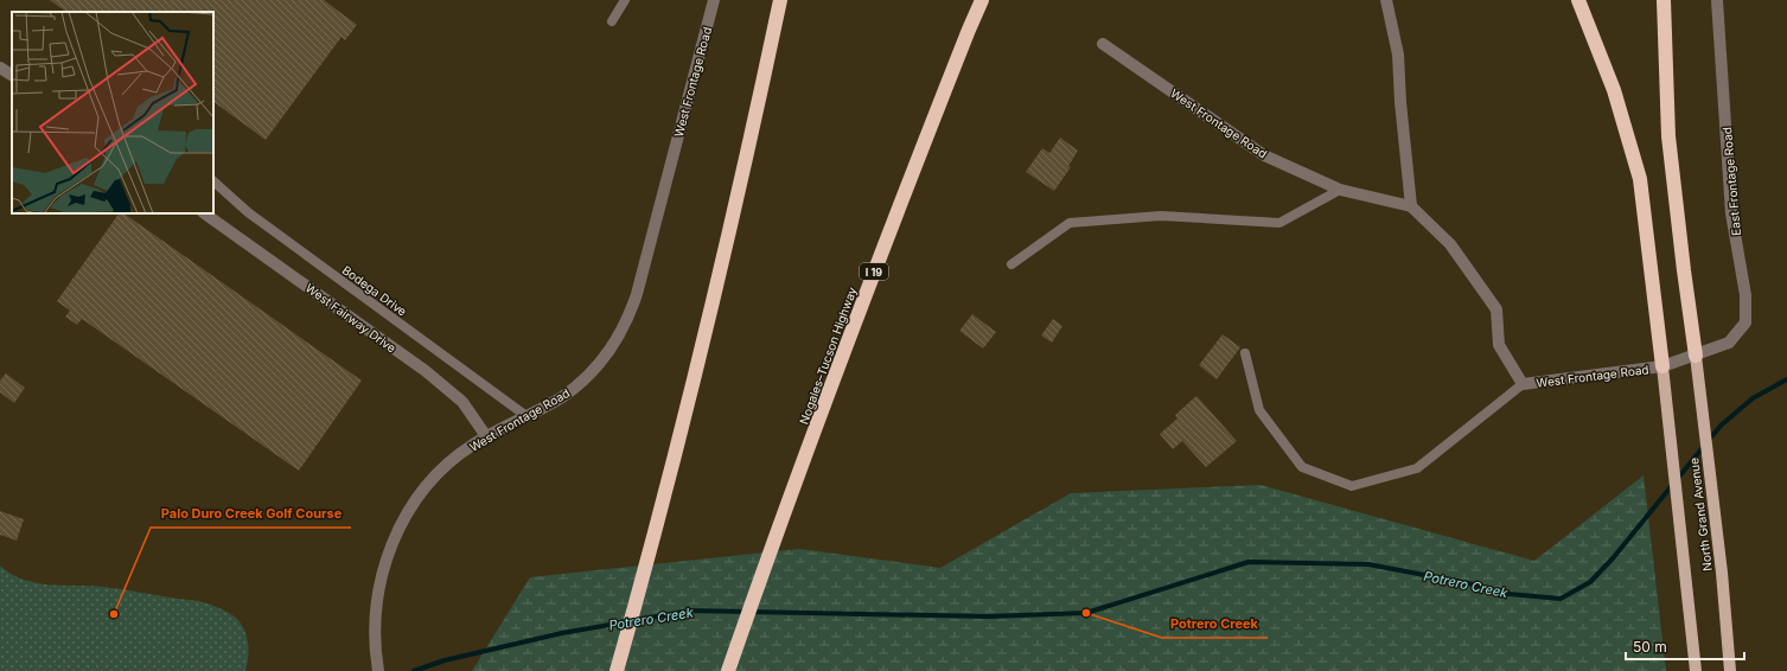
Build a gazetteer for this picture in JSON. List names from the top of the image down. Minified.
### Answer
{"streets":{"highway":["I 19","Nogales–Tucson Highway"],"main road":["North Grand Avenue"],"street":["West Frontage Road","East Frontage Road","West Fairway Drive"],"lane":["Bodega Drive"]},"crossings":[["West Frontage Road","East Frontage Road"],["West Frontage Road","Bodega Drive"],["West Frontage Road","West Fairway Drive"],["West Frontage Road","North Grand Avenue"],["East Frontage Road","North Grand Avenue"]],"water":["Potrero Creek"],"places":["Potrero Creek","Palo Duro Creek Golf Course"],"scale_bar":"50 m"}
